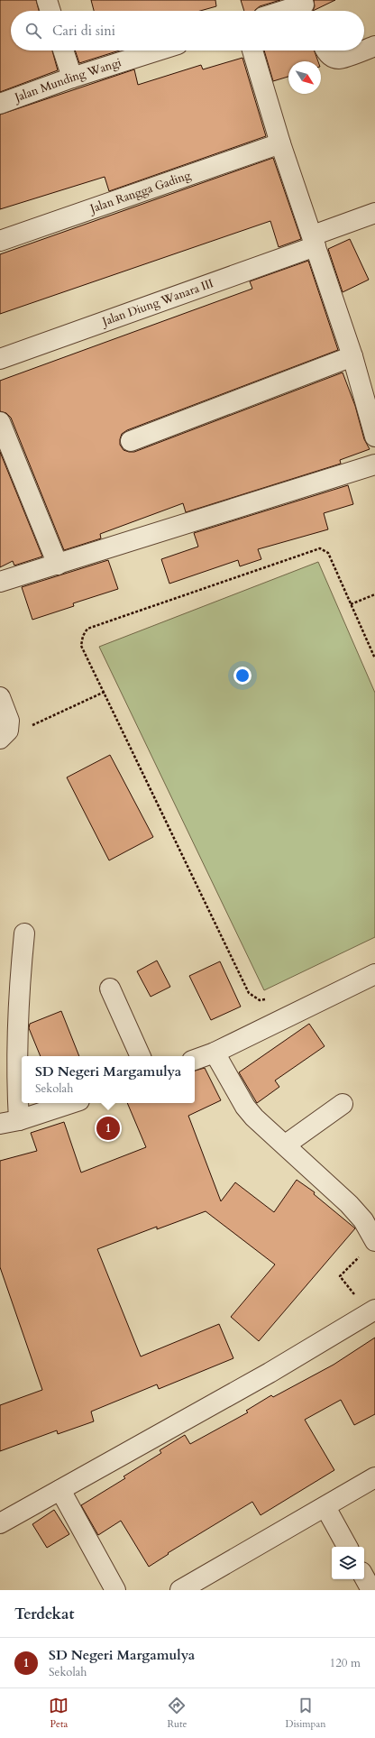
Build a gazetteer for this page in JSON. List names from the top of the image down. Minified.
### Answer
{"streets":{"street":["Jalan Munding Wangi","Jalan Rangga Gading","Jalan Diung Wanara III"]},"north":"bottom right","page":{"search":"Cari di sini","popup":["SD Negeri Margamulya","Sekolah"],"pins":"1","heading":"Terdekat","list":[{"mark":"1","name":"SD Negeri Margamulya","note":"Sekolah","value":"120 m"}],"nav":["Peta","Rute","Disimpan"]}}
